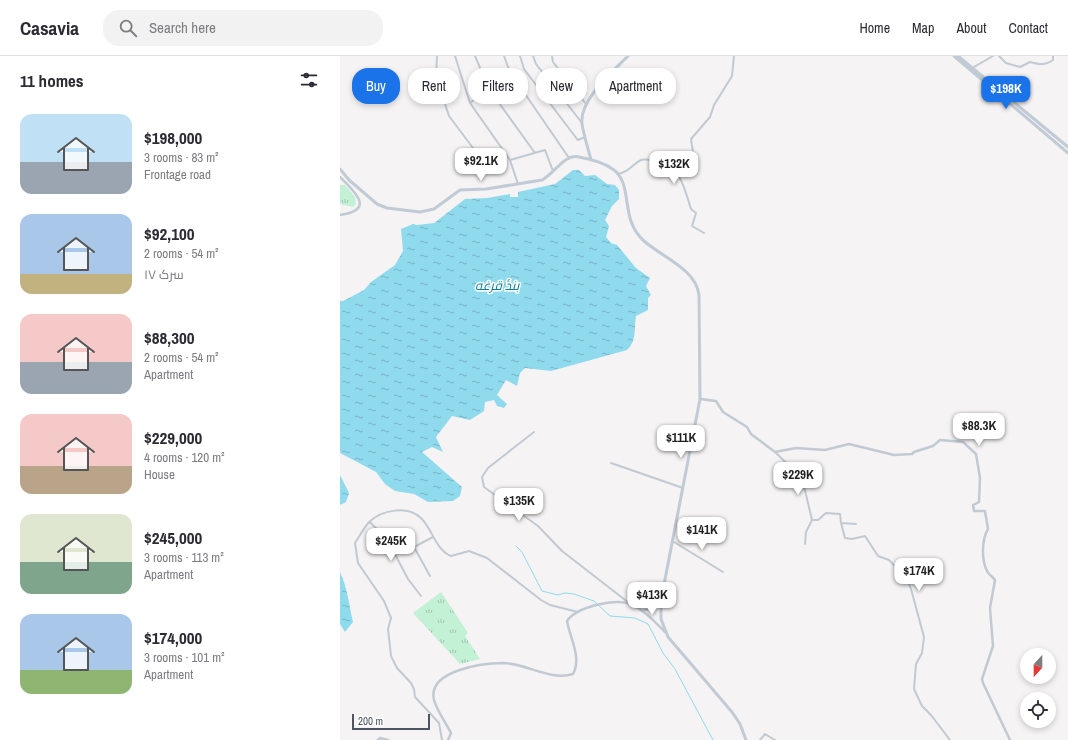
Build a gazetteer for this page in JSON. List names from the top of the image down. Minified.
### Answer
{"water":["بندٔ قرغه"],"scale_bar":"200 m","north":"bottom","page":{"header":"Casavia","search":"Search here","nav":["Home","Map","About","Contact"],"heading":"11 homes","chip":["Buy","Rent","Filters","New","Apartment"],"price":["$198K","$92.1K","$132K","$88.3K","$111K","$229K","$135K","$141K","$245K","$174K","$413K"],"list":[{"name":"$198,000","note":"3 rooms · 83 m² · Frontage road"},{"name":"$92,100","note":"2 rooms · 54 m² · سرک ۱۷"},{"name":"$88,300","note":"2 rooms · 54 m² · Apartment"},{"name":"$229,000","note":"4 rooms · 120 m² · House"},{"name":"$245,000","note":"3 rooms · 113 m² · Apartment"},{"name":"$174,000","note":"3 rooms · 101 m² · Apartment"}],"scale":"200 m"}}
